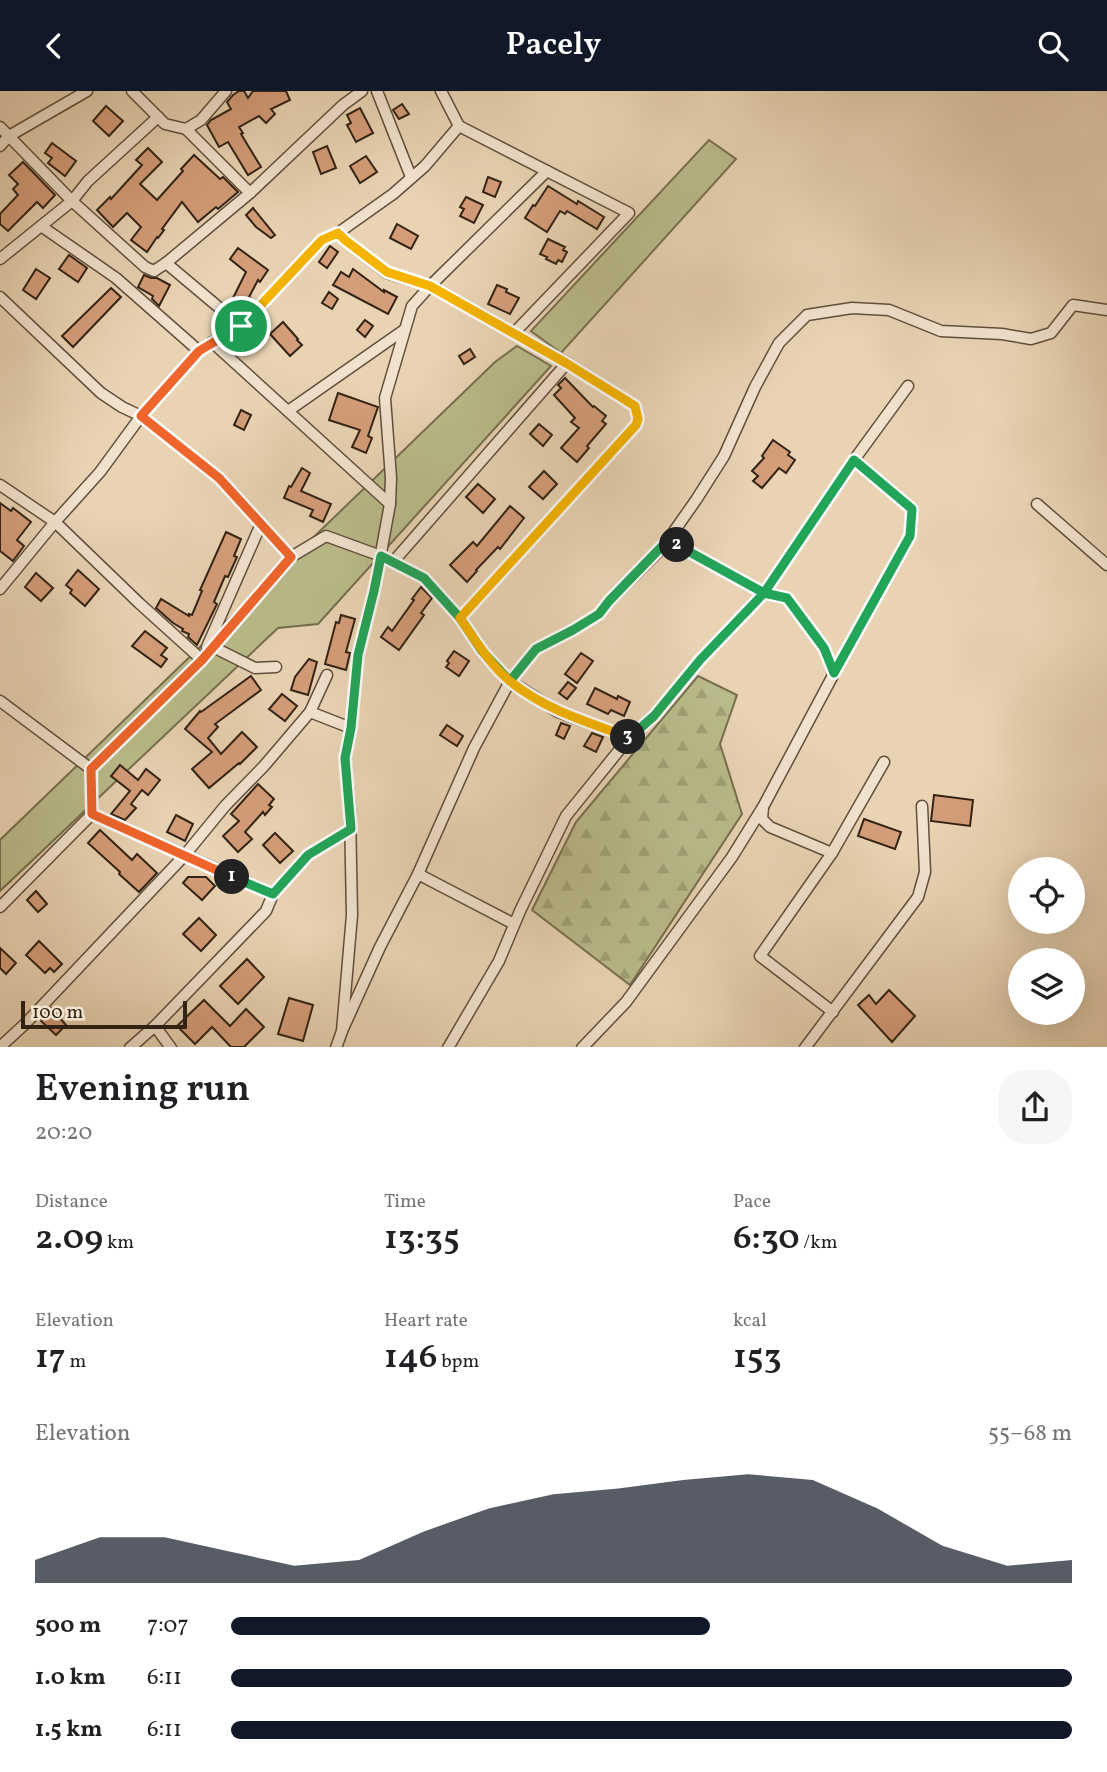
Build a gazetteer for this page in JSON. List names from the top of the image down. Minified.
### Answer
{"scale_bar":"100 m","page":{"header":"Pacely","pins":["2","3","1"],"scale":"100 m","heading":["Evening run","20:20"],"stats":[["Distance","2.09 km"],["Time","13:35"],["Pace","6:30 /km"],["Elevation","17 m"],["Heart rate","146 bpm"],["kcal","153"]],"chart":["Elevation","55–68 m"],"list":[{"name":"500 m","note":"7:07"},{"name":"1.0 km","note":"6:11"},{"name":"1.5 km","note":"6:11"}]}}
